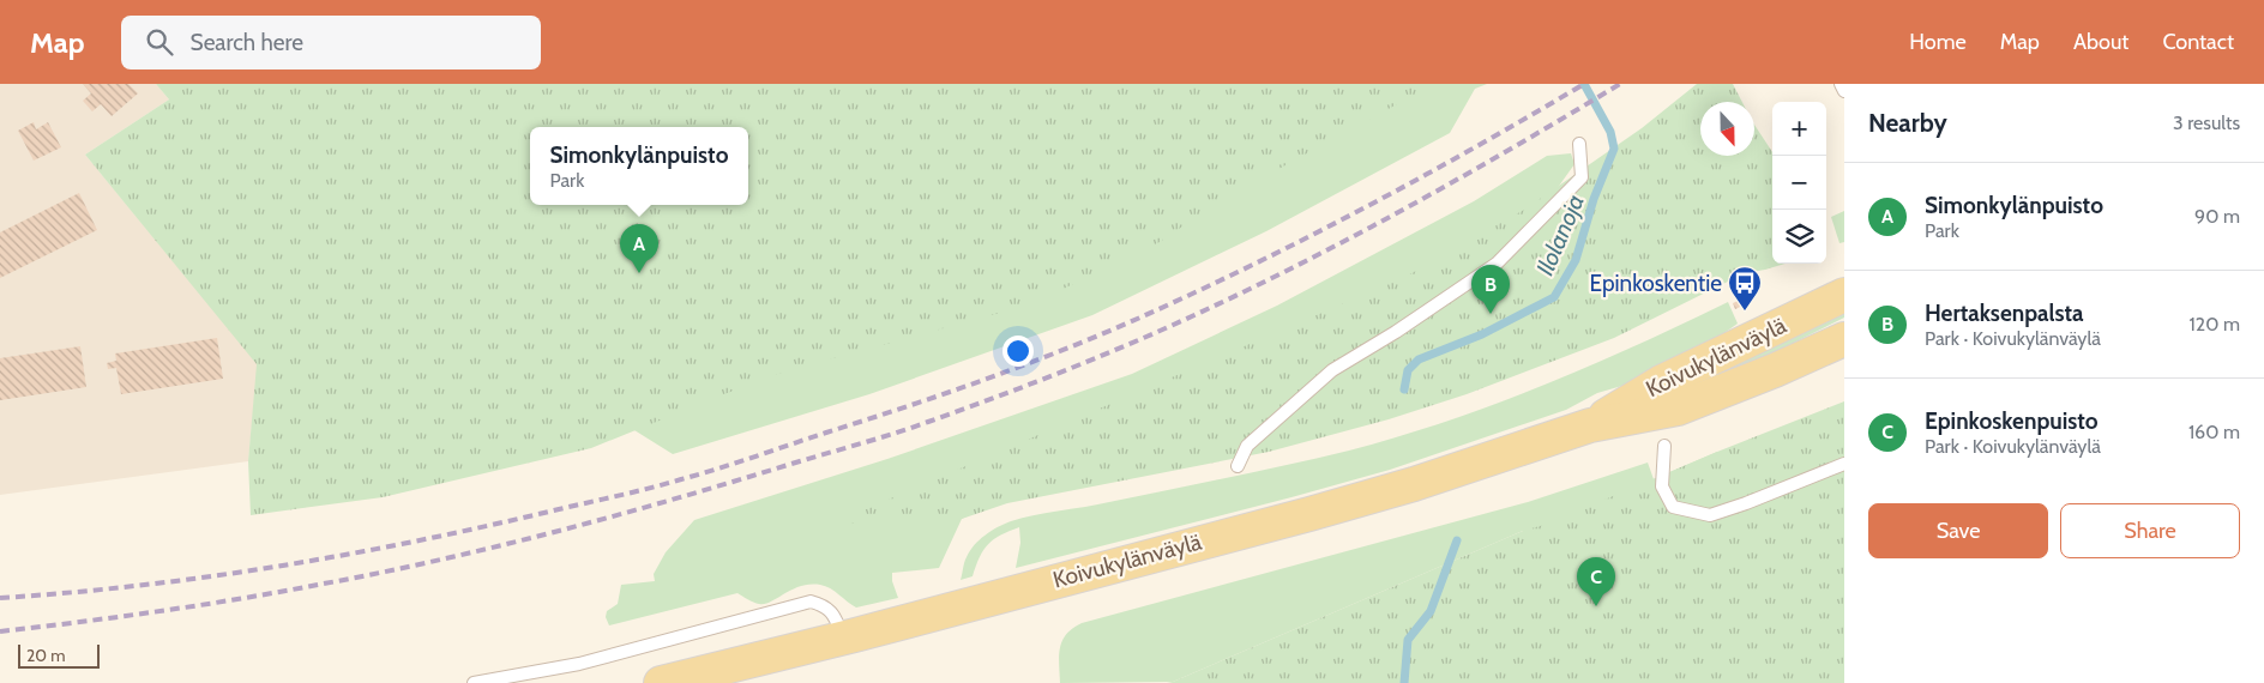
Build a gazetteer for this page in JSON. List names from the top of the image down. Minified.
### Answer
{"streets":{"main road":["Koivukylänväylä"]},"water":["Ilolanoja"],"places":{"bus stop":["Epinkoskentie"]},"scale_bar":"20 m","north":"bottom","page":{"header":"Map","search":"Search here","nav":["Home","Map","About","Contact"],"heading":["Nearby","3 results"],"map_buttons":["+","−"],"popup":["Simonkylänpuisto","Park"],"list":[{"mark":"A","name":"Simonkylänpuisto","note":"Park","value":"90 m"},{"mark":"B","name":"Hertaksenpalsta","note":"Park · Koivukylänväylä","value":"120 m"},{"mark":"C","name":"Epinkoskenpuisto","note":"Park · Koivukylänväylä","value":"160 m"}],"pins":["A","B","C"],"buttons":["Save","Share"],"scale":"20 m"}}
